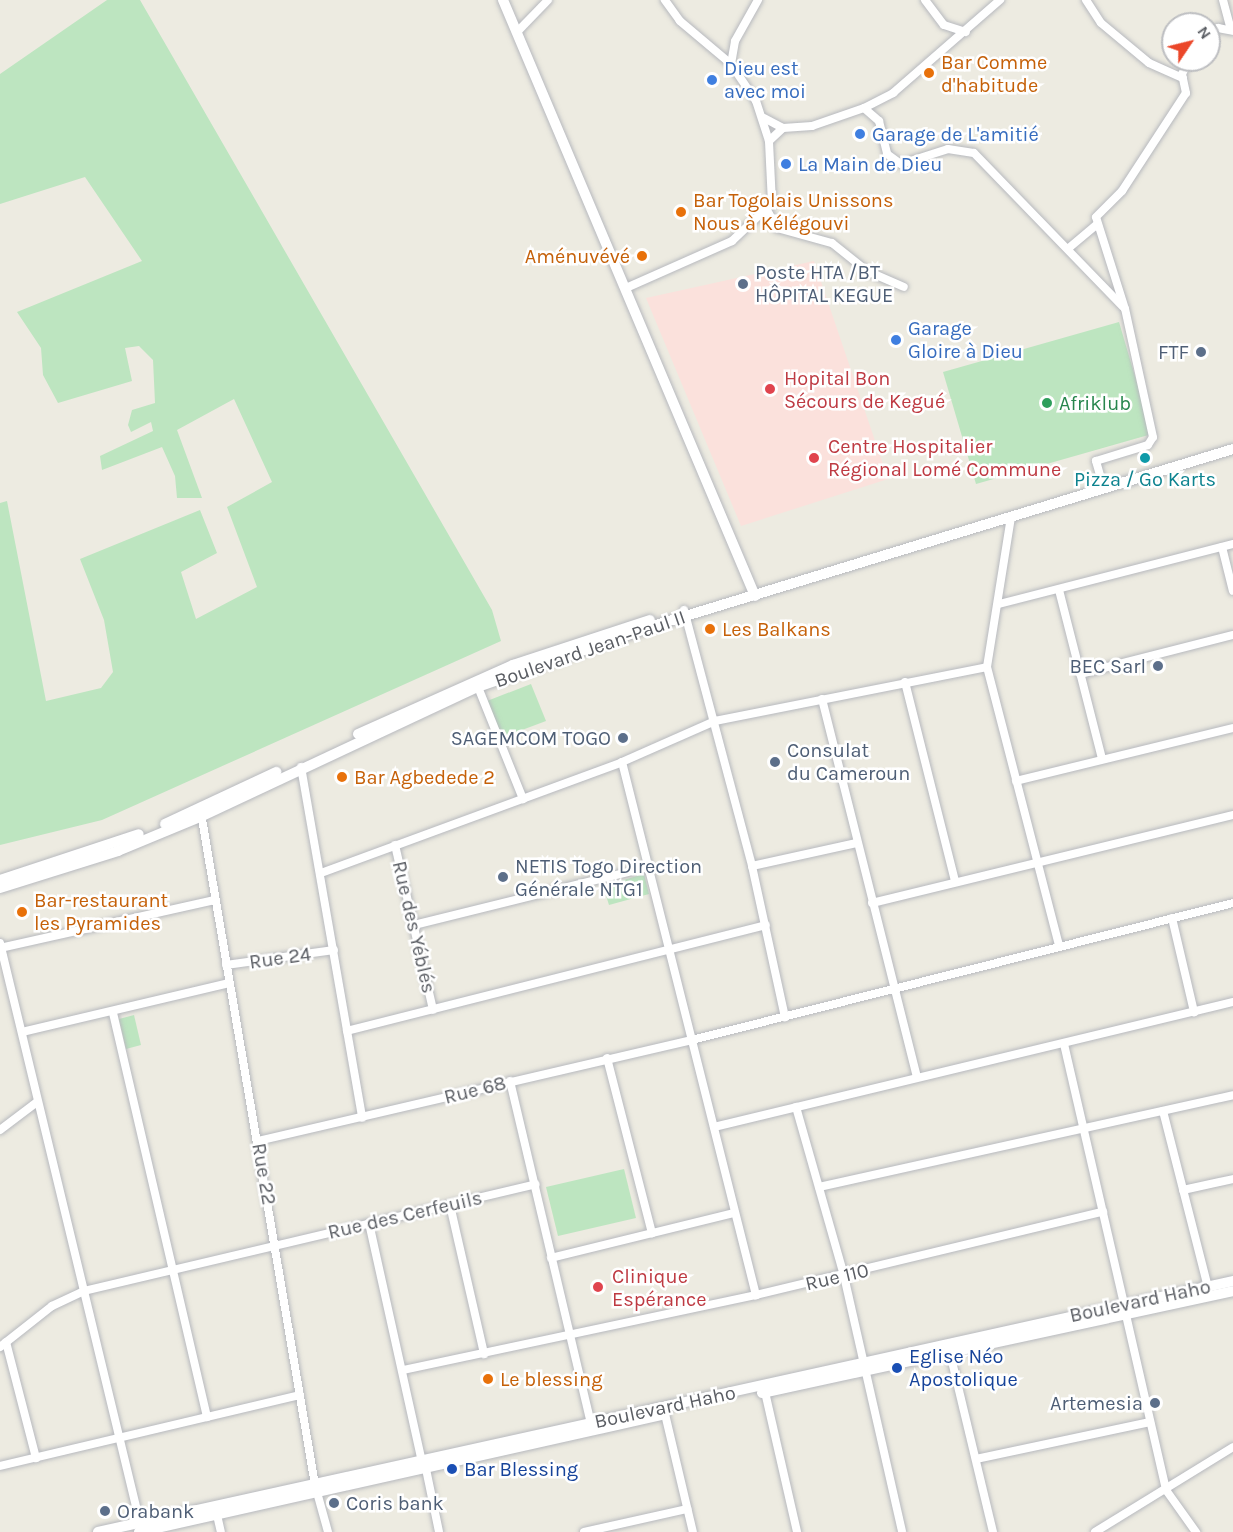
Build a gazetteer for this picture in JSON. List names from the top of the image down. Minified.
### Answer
{"streets":{"main road":["Boulevard Jean-Paul II","Boulevard Haho"],"street":["Rue des Yéblés","Rue 24","Rue 68","Rue 22","Rue des Cerfeuils","Rue 110"]},"crossings":[["Boulevard Jean-Paul II","Rue 22"],["Rue 24","Rue 22"],["Rue 68","Rue 22"],["Rue 22","Rue des Cerfeuils"],["Rue 22","Boulevard Haho"]],"places":["Bar Comme d'habitude","Dieu est avec moi","Garage de L'amitié","La Main de Dieu","Bar Togolais Unissons Nous à Kélégouvi","Aménuvévé","Poste HTA /BT HÔPITAL KEGUE","Garage Gloire à Dieu","FTF","Hopital Bon Sécours de Kegué","Afriklub","Centre Hospitalier Régional Lomé Commune","Pizza / Go Karts","Les Balkans","BEC Sarl","SAGEMCOM TOGO","Consulat du Cameroun","Bar Agbedede 2","NETIS Togo Direction Générale NTG1","Bar-restaurant les Pyramides","Clinique Espérance","Eglise Néo Apostolique","Le blessing","Artemesia","Bar Blessing","Coris bank","Orabank"],"north":"top right"}
